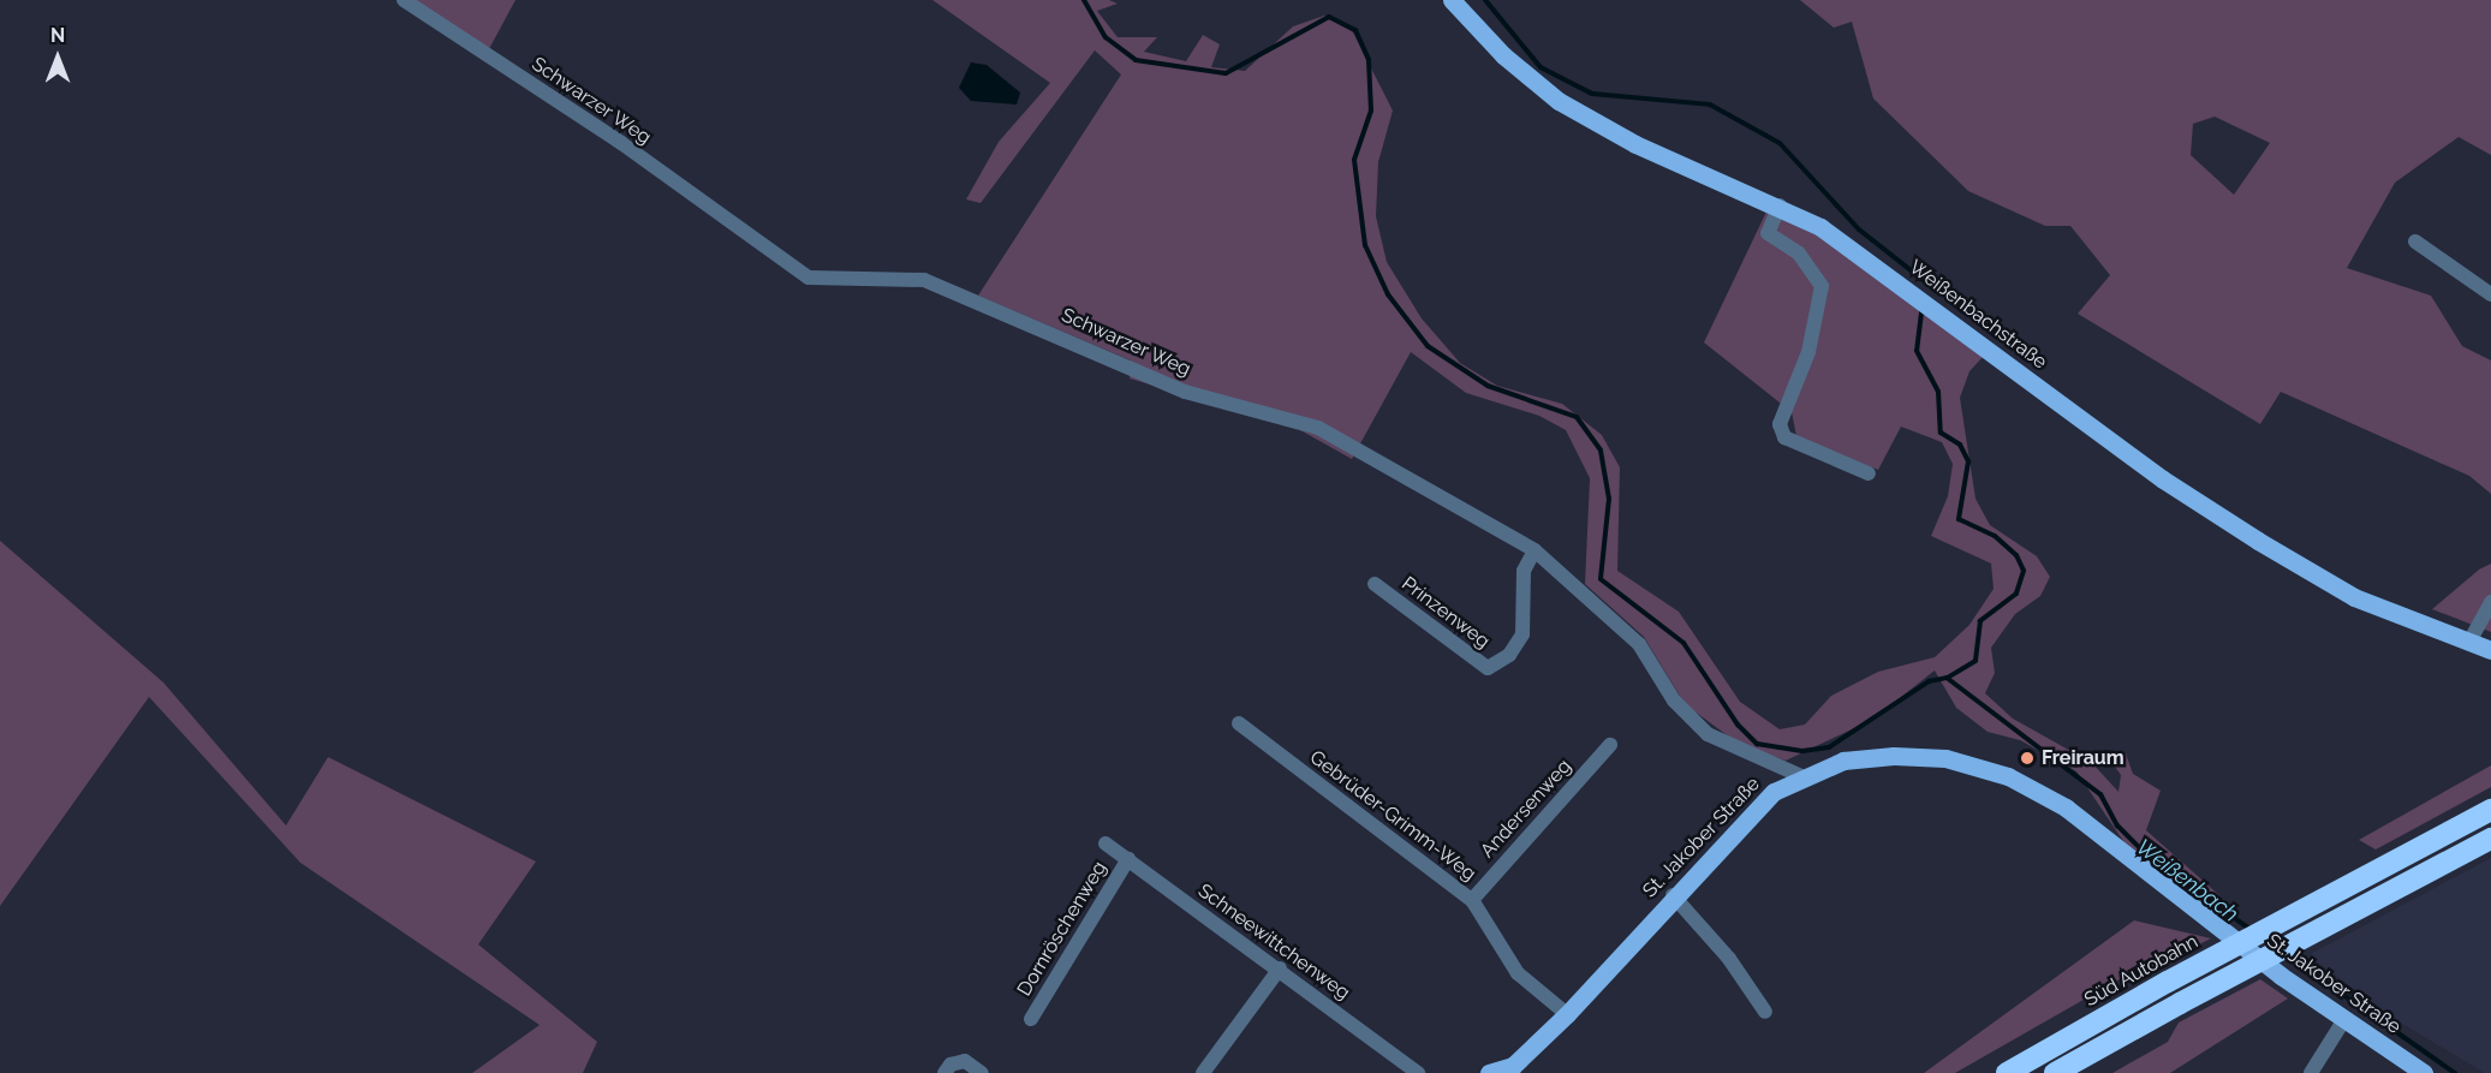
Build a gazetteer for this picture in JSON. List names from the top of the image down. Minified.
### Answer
{"streets":{"highway":["Süd Autobahn"],"main road":["Weißenbachstraße","St. Jakober Straße"],"street":["Schwarzer Weg","Prinzenweg","Andersenweg","Gebrüder-Grimm-Weg","Dornröschenweg","Schneewittchenweg"]},"crossings":[["Schwarzer Weg","Prinzenweg"],["Schwarzer Weg","St. Jakober Straße"],["Andersenweg","Gebrüder-Grimm-Weg"],["Gebrüder-Grimm-Weg","St. Jakober Straße"],["Dornröschenweg","Schneewittchenweg"]],"water":["Weißenbach"],"places":["Freiraum"],"north":"top"}
